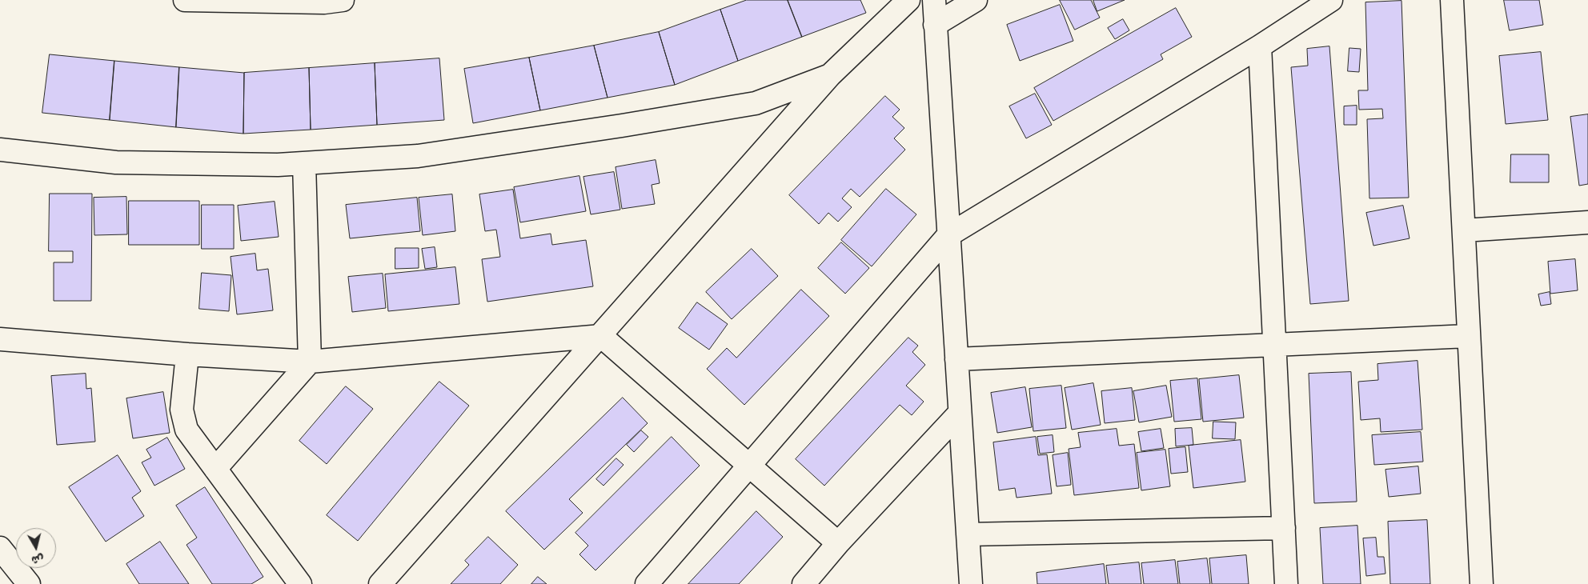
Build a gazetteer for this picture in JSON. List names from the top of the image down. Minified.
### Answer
{"north":"bottom"}
